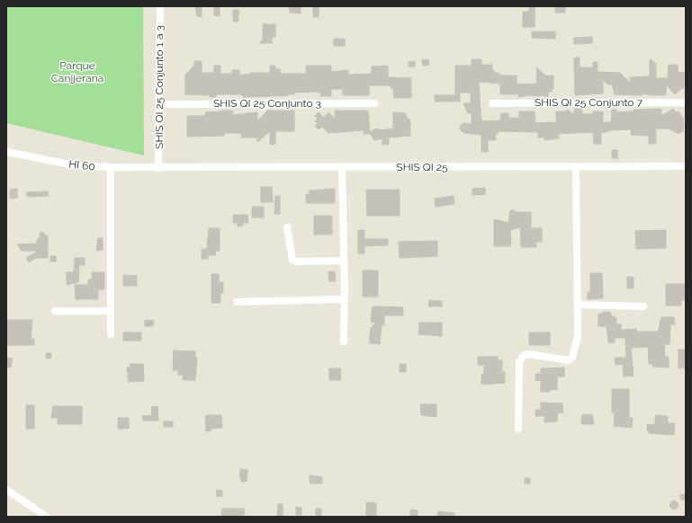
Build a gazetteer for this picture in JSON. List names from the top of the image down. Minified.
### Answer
{"streets":{"street":["SHIS QI 25 Conjunto 1 a 3","SHIS QI 25 Conjunto 7","SHIS QI 25 Conjunto 3","HI 60","SHIS QI 25"]},"crossings":[["SHIS QI 25 Conjunto 1 a 3","SHIS QI 25 Conjunto 3"],["SHIS QI 25 Conjunto 1 a 3","HI 60"],["SHIS QI 25 Conjunto 1 a 3","SHIS QI 25"],["HI 60","SHIS QI 25"]],"parks":["Parque Canjjerana"]}
